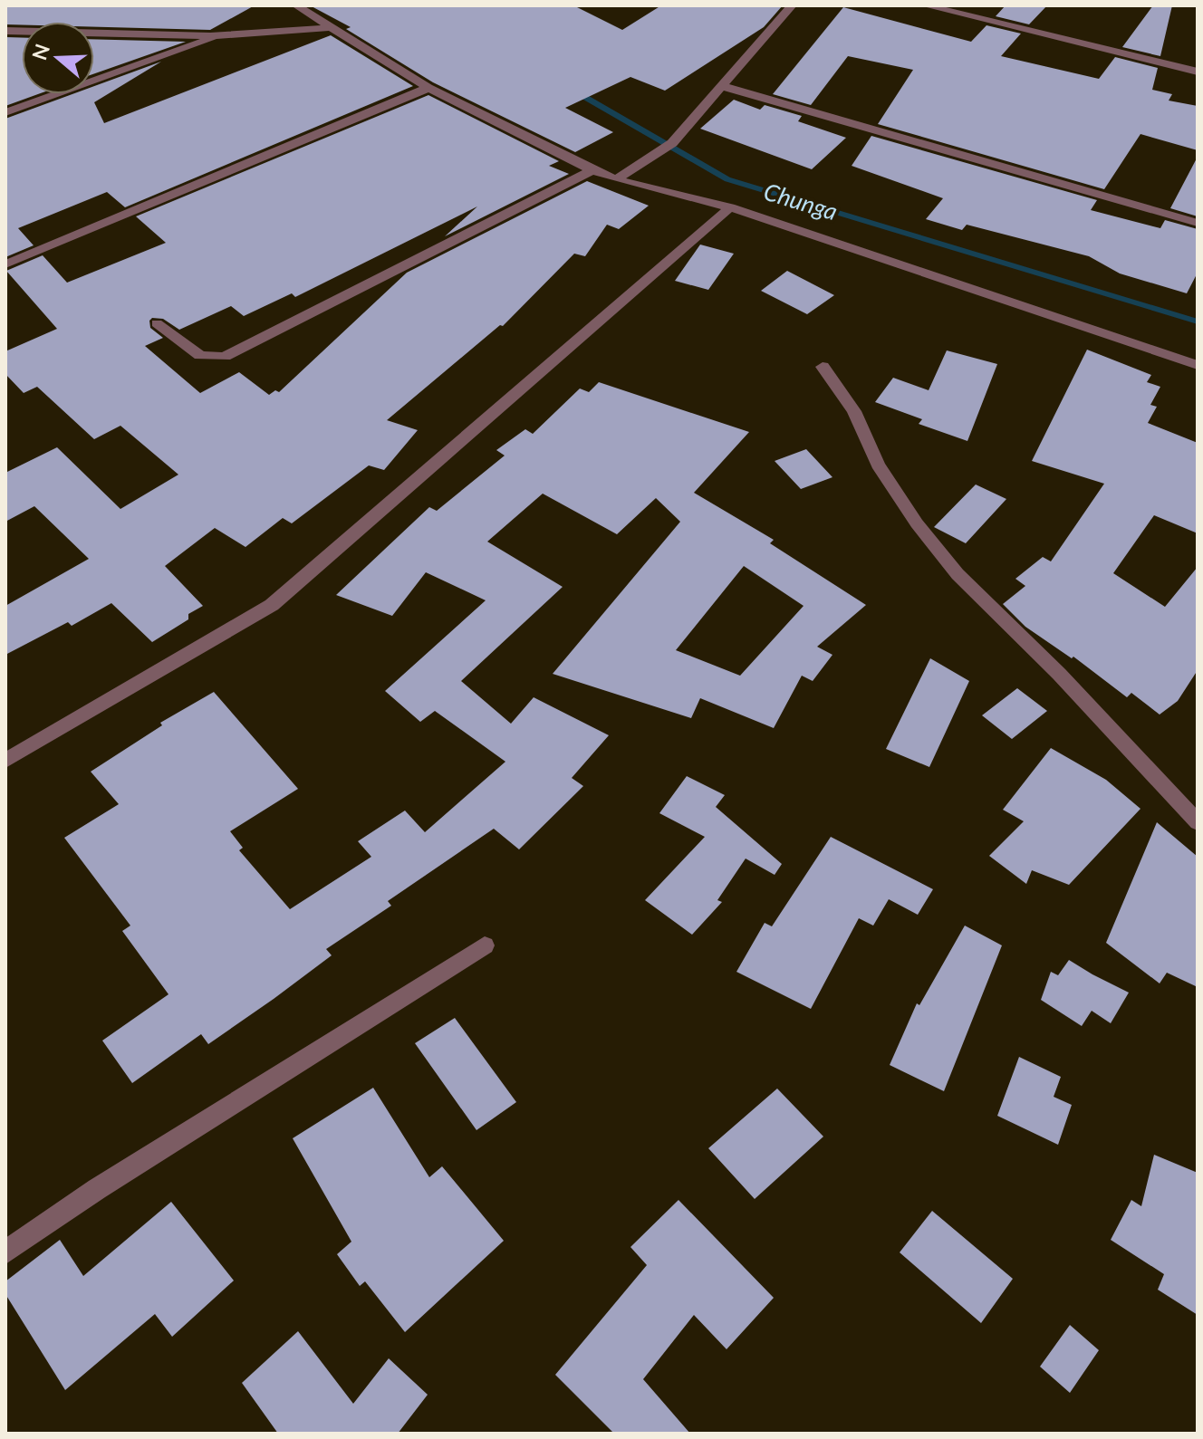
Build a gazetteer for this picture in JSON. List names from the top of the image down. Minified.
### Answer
{"water":["Chunga"],"north":"left"}
